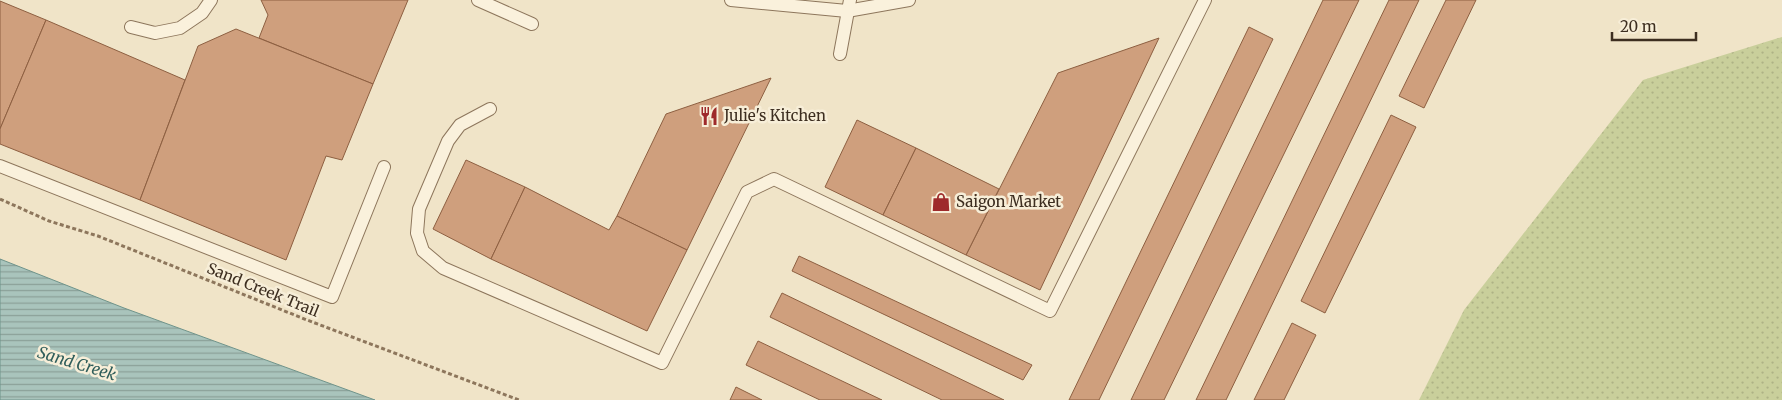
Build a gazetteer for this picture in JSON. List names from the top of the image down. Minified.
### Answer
{"streets":{"path":["Sand Creek Trail"]},"water":["Sand Creek"],"places":{"restaurant":["Julie's Kitchen"],"shop":["Saigon Market"]},"scale_bar":"20 m"}
